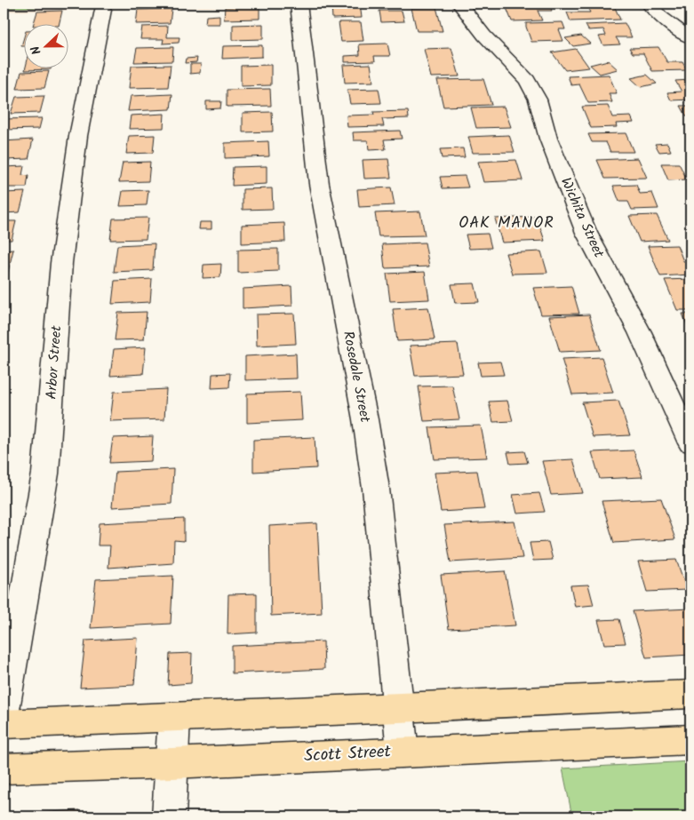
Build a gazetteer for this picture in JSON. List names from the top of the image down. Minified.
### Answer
{"streets":{"main road":["Scott Street"],"street":["Wichita Street","Arbor Street","Rosedale Street"]},"crossings":[["Rosedale Street","Scott Street"]],"districts":["OAK MANOR"],"north":"left"}
